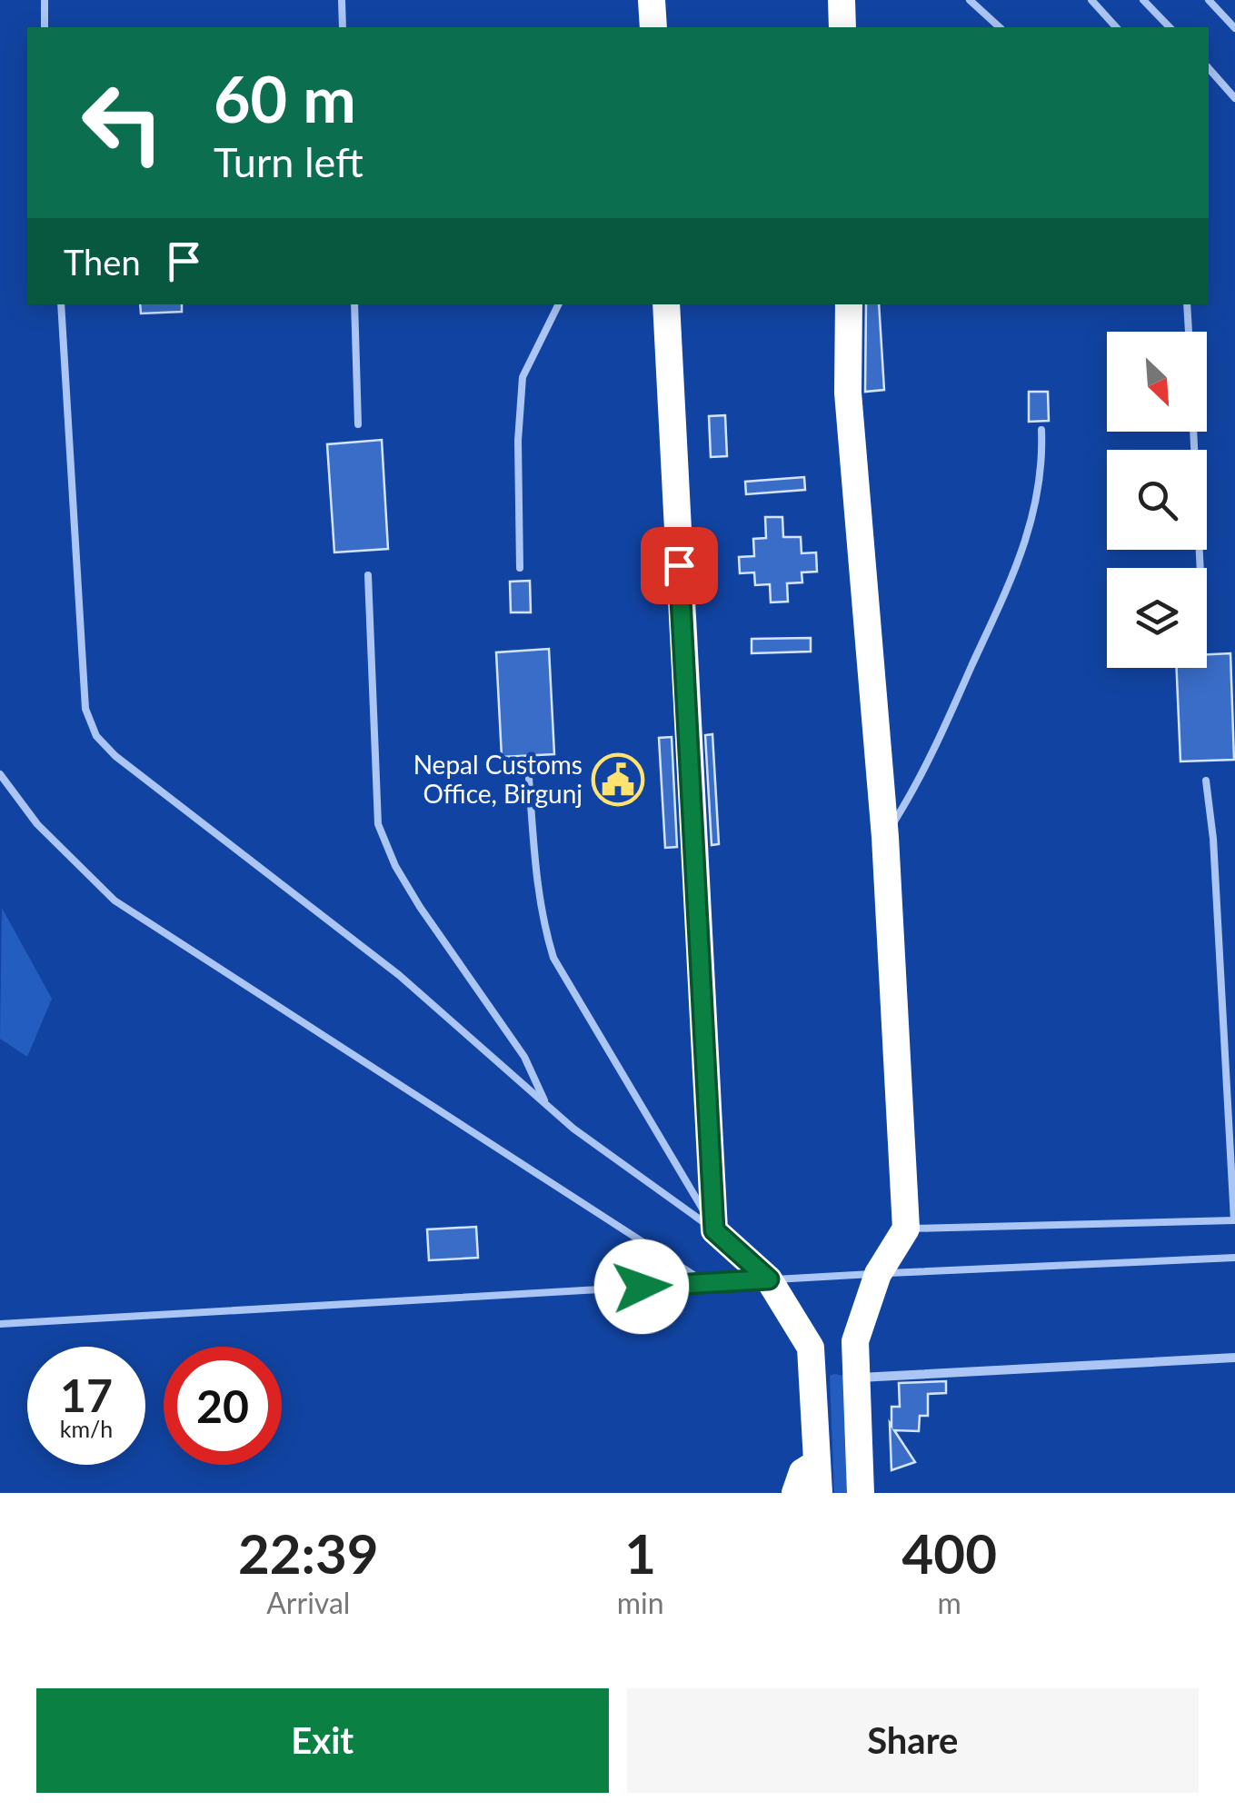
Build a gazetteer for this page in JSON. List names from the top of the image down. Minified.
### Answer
{"places":{"public building":["Nepal Customs Office, Birgunj"]},"north":"bottom right","page":{"turn":["60 m","Turn left"],"then":"Then","speed":"17 km/h","limit":"20","eta":["22:39","Arrival","1","min","400","m"],"buttons":["Exit","Share"]}}
